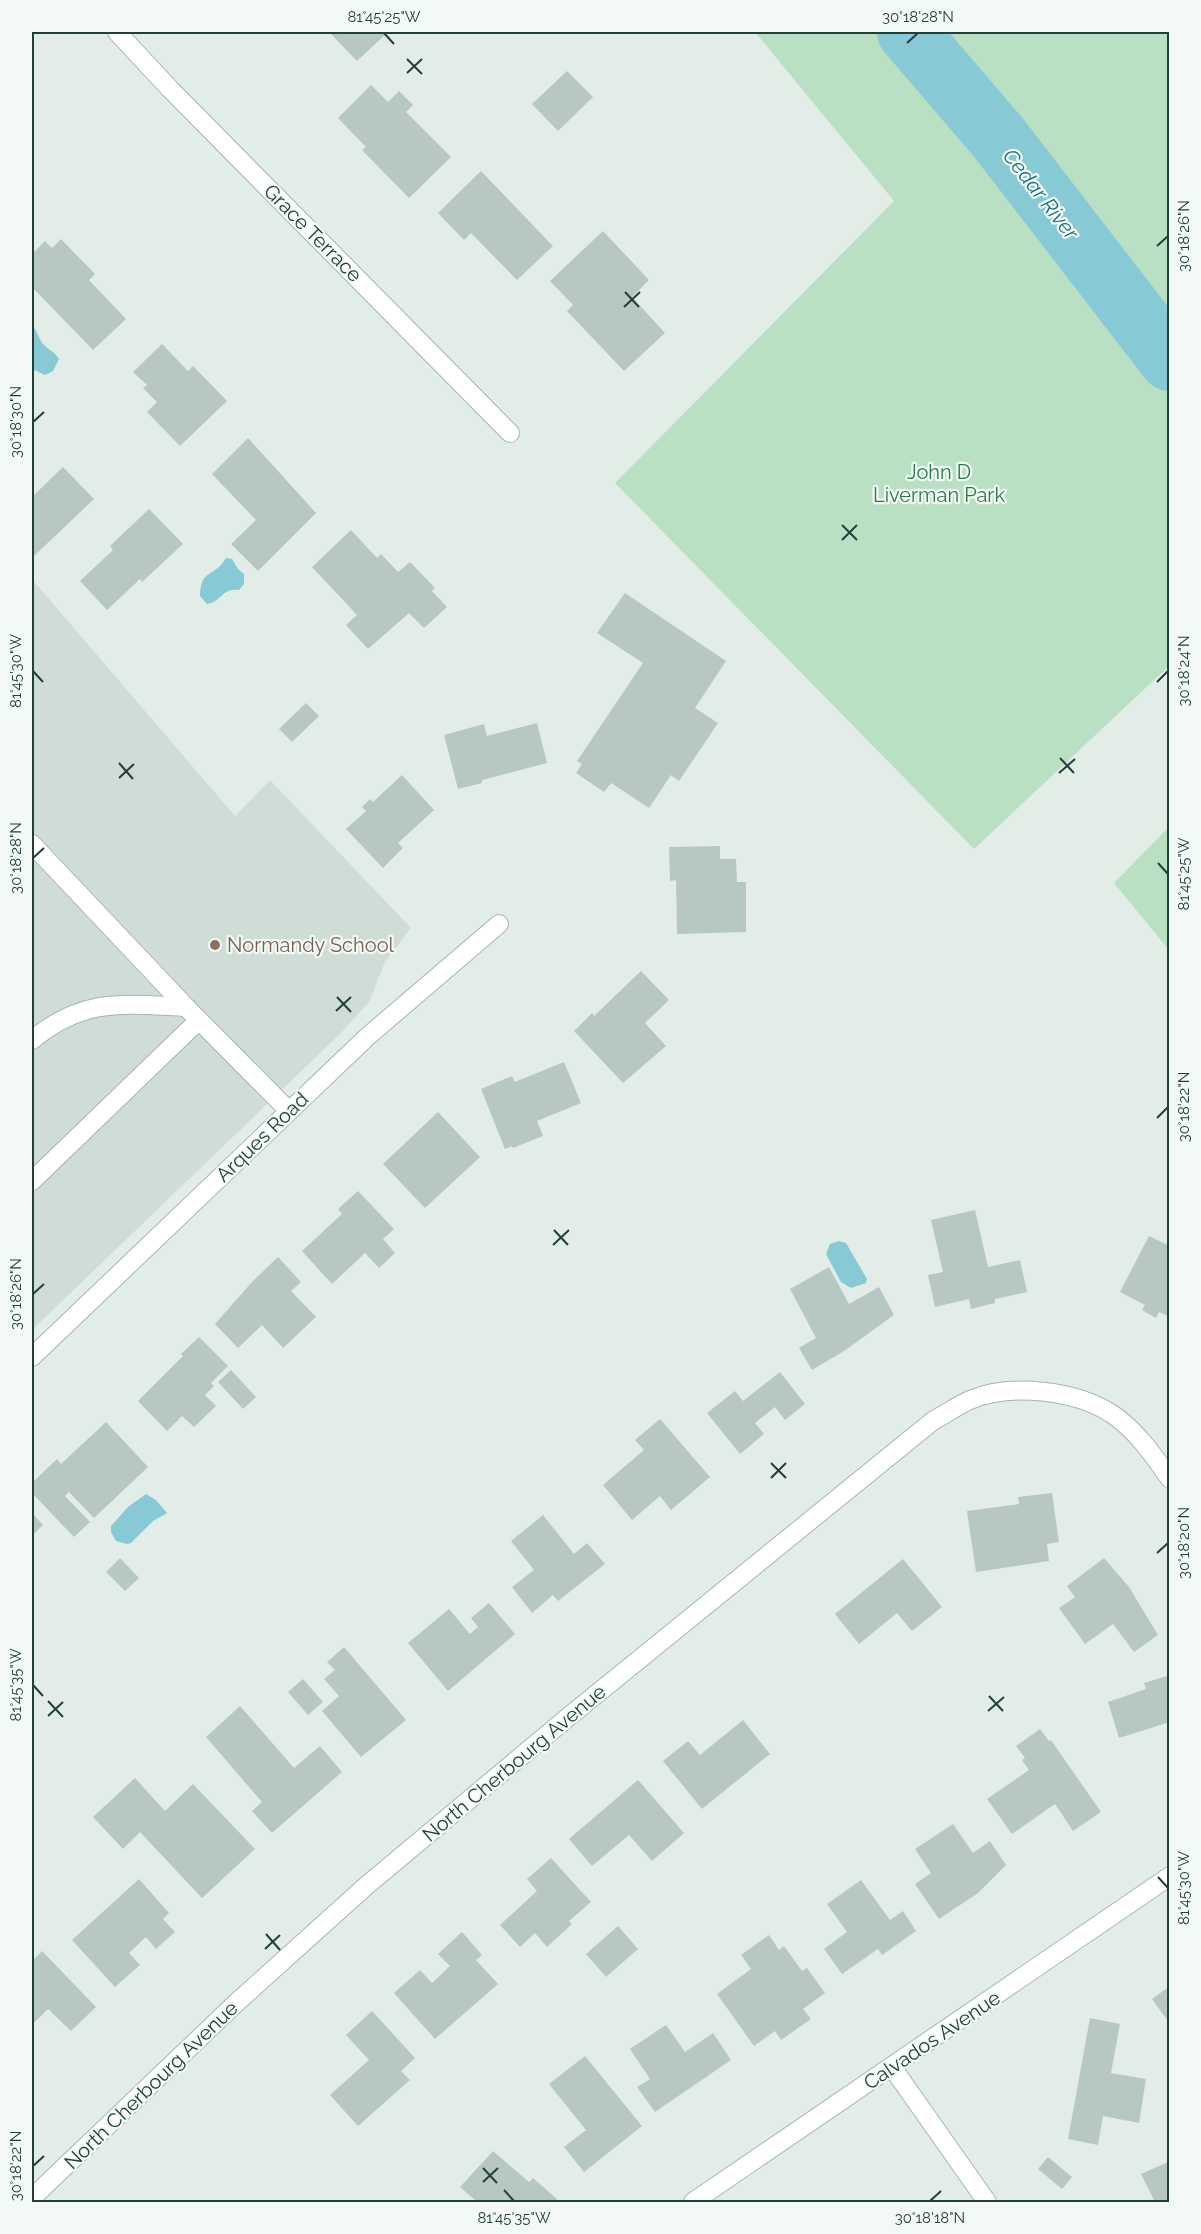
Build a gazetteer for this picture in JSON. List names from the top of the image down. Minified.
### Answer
{"streets":{"street":["Grace Terrace","Arques Road","North Cherbourg Avenue","Calvados Avenue"]},"water":["Cedar River"],"parks":["John D Liverman Park"],"places":["Normandy School"],"coordinates":["81°45'25\"W","30°18'28\"N","30°18'26\"N","30°18'30\"N","81°45'30\"W","30°18'24\"N","30°18'22\"N","30°18'20\"N","81°45'35\"W","30°18'18\"N"]}
